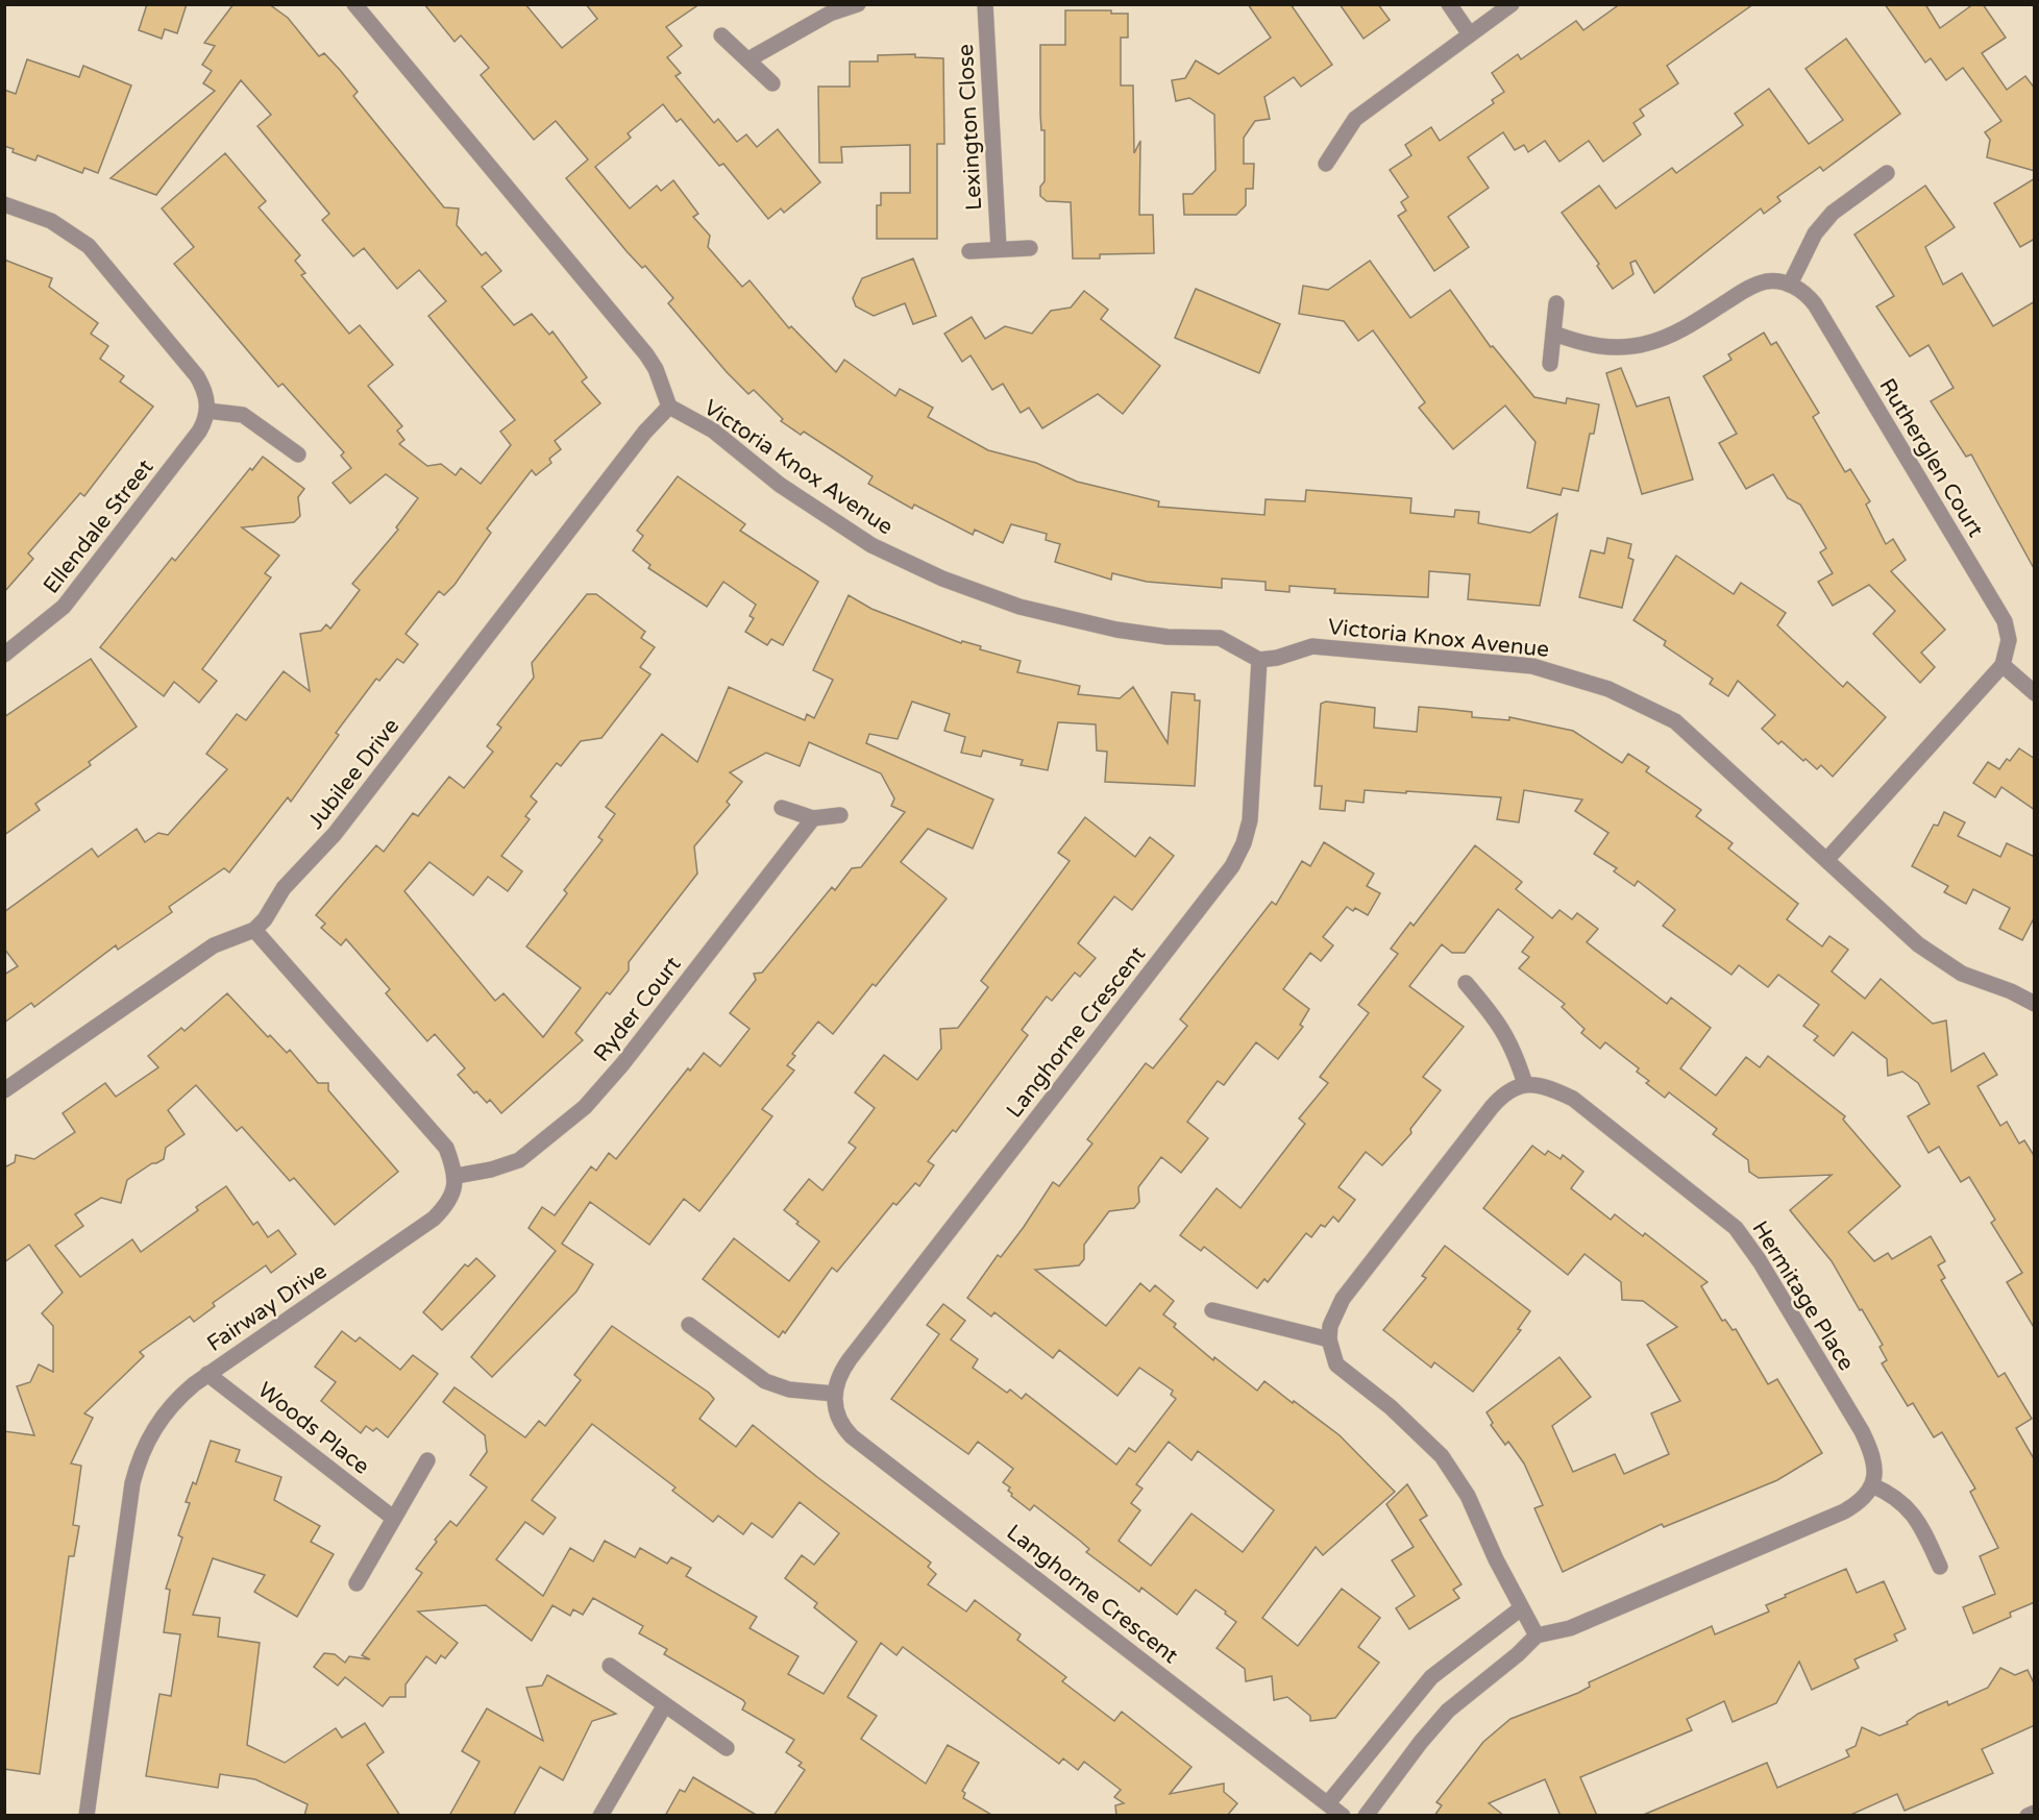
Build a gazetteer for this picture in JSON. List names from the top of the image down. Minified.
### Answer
{"streets":{"street":["Lexington Close","Rutherglen Court","Victoria Knox Avenue","Ellendale Street","Jubilee Drive","Ryder Court","Langhorne Crescent","Hermitage Place","Fairway Drive","Woods Place"]},"crossings":[["Victoria Knox Avenue","Jubilee Drive"],["Victoria Knox Avenue","Langhorne Crescent"],["Ryder Court","Fairway Drive"],["Fairway Drive","Woods Place"]]}
